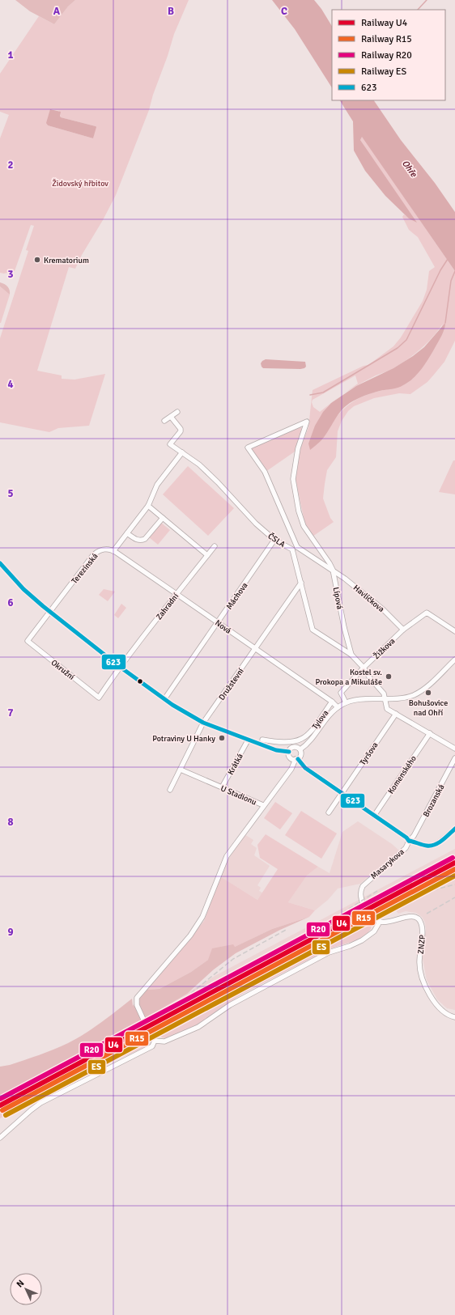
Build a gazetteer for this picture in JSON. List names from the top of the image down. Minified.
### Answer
{"streets":{"street":["ČSLA","Terezínská","Máchova","Lípová","Havlíčkova","Zahradní","Nová","Žižkova","Okružní","Družstevní","Tylova","Tyršova","Krátká","Komenského","U Stadionu","Brozanská","Masarykova","ZNZP"]},"crossings":[["ČSLA","Máchova"],["ČSLA","Lípová"],["ČSLA","Družstevní"],["Terezínská","Nová"],["Terezínská","Okružní"],["Máchova","Nová"],["Lípová","Havlíčkova"],["Lípová","Žižkova"],["Lípová","Tyršova"],["Havlíčkova","Žižkova"],["Zahradní","Nová"],["Zahradní","Okružní"],["Nová","Družstevní"],["Nová","Tylova"],["Družstevní","U Stadionu"],["Tylova","U Stadionu"],["Tylova","Masarykova"],["Tyršova","Masarykova"],["Krátká","U Stadionu"],["Komenského","Masarykova"],["U Stadionu","Masarykova"],["Brozanská","Masarykova"],["Masarykova","ZNZP"]],"water":["Ohře"],"parks":["Židovský hřbitov"],"places":["Krematorium","Kostel sv. Prokopa a Mikuláše","Bohušovice nad Ohří","Potraviny U Hanky"],"lines":["transit line 623","rail line R20","rail line U4","rail line R15","rail line ES"],"legend":["Railway U4","Railway R15","Railway R20","Railway ES","623"],"north":"top left","grid":{"columns":["A","B","C"],"rows":["1","2","3","4","5","6","7","8","9"]}}
